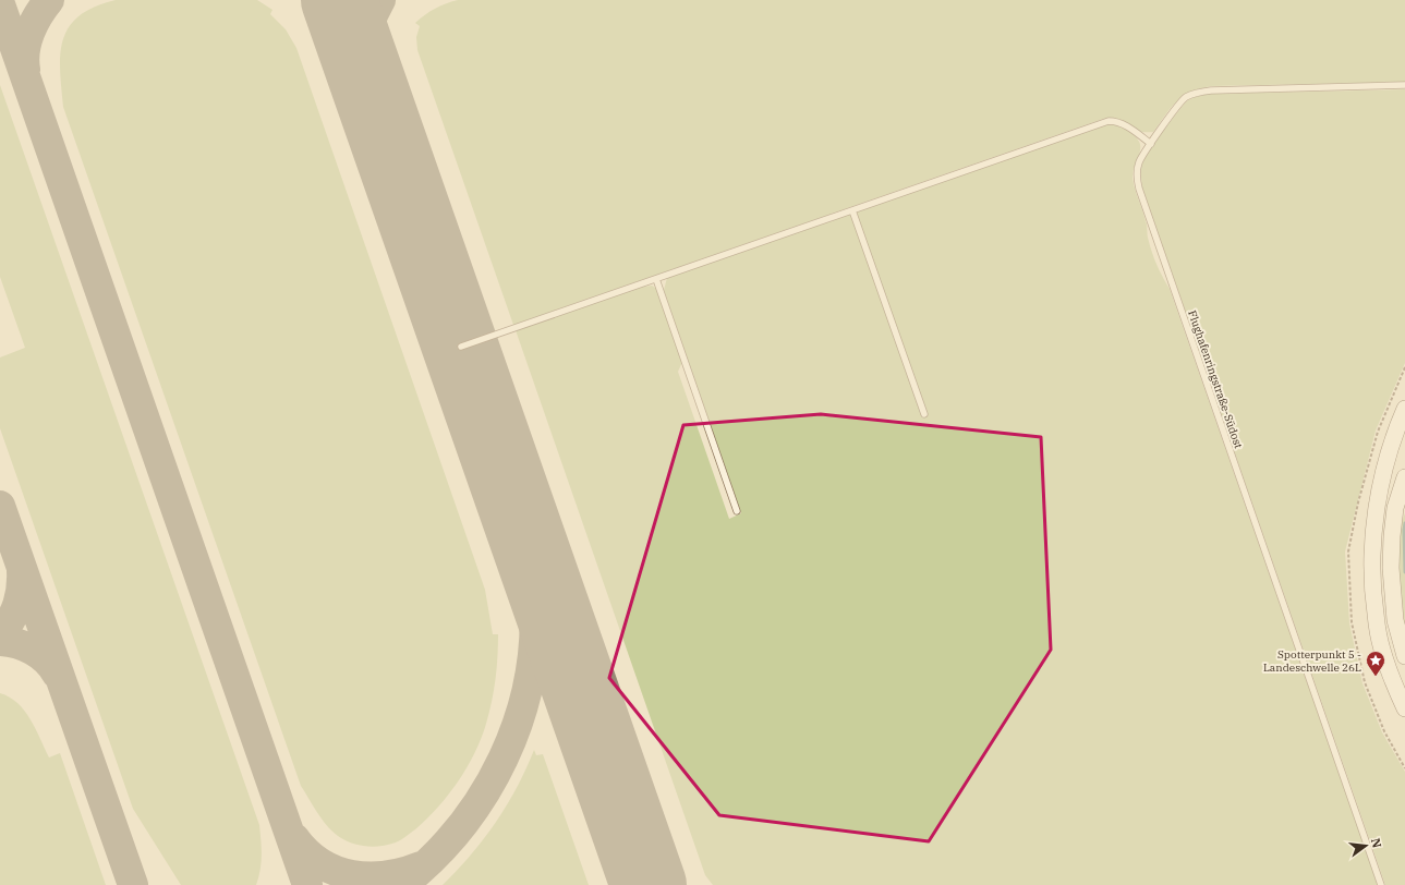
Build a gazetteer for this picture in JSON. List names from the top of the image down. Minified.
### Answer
{"streets":{"lane":["Flughafenringstraße-Südost"]},"places":{"place":["Spotterpunkt 5 - Landeschwelle 26L"]},"north":"right"}
